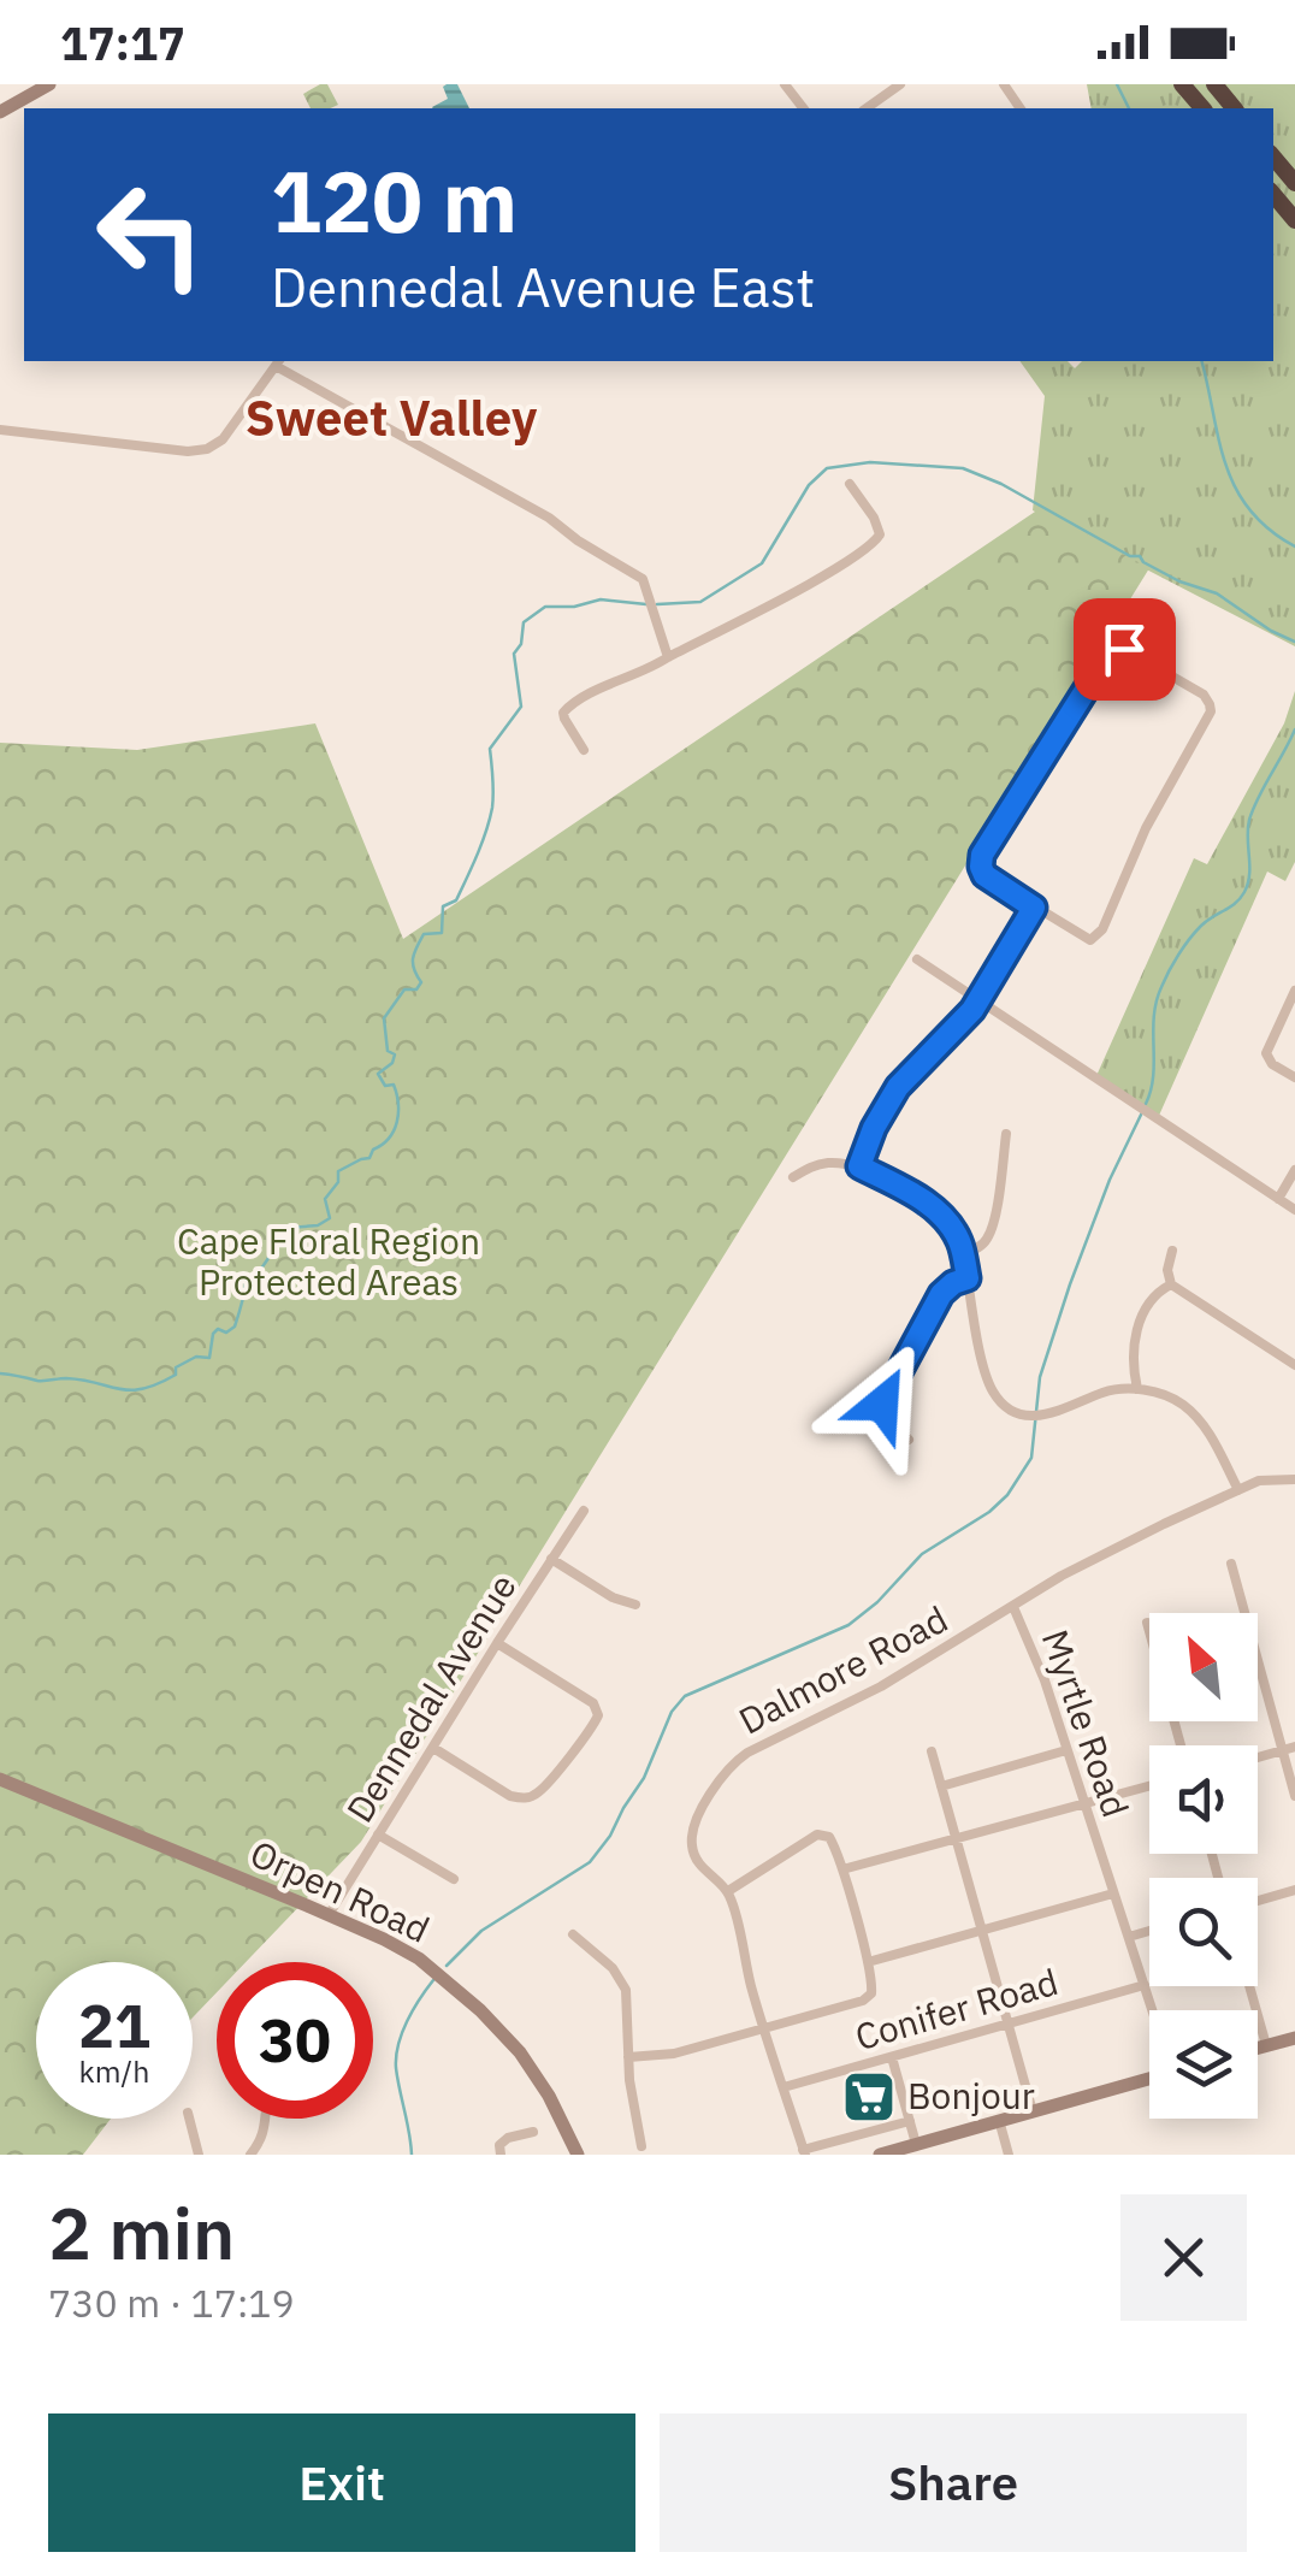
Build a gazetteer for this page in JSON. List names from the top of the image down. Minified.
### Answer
{"streets":{"main road":["Orpen Road"],"street":["Dalmore Road","Dennedal Avenue","Myrtle Road","Conifer Road"]},"crossings":[["Dalmore Road","Myrtle Road"],["Dalmore Road","Conifer Road"],["Dennedal Avenue","Orpen Road"],["Myrtle Road","Conifer Road"]],"districts":["Sweet Valley"],"parks":["Cape Floral Region Protected Areas"],"places":{"supermarket":["Bonjour"]},"north":"top left","page":{"status":"17:17","turn":["120 m","Dennedal Avenue East"],"speed":"21 km/h","limit":"30","heading":["2 min","730 m · 17:19"],"buttons":["Exit","Share"]}}
